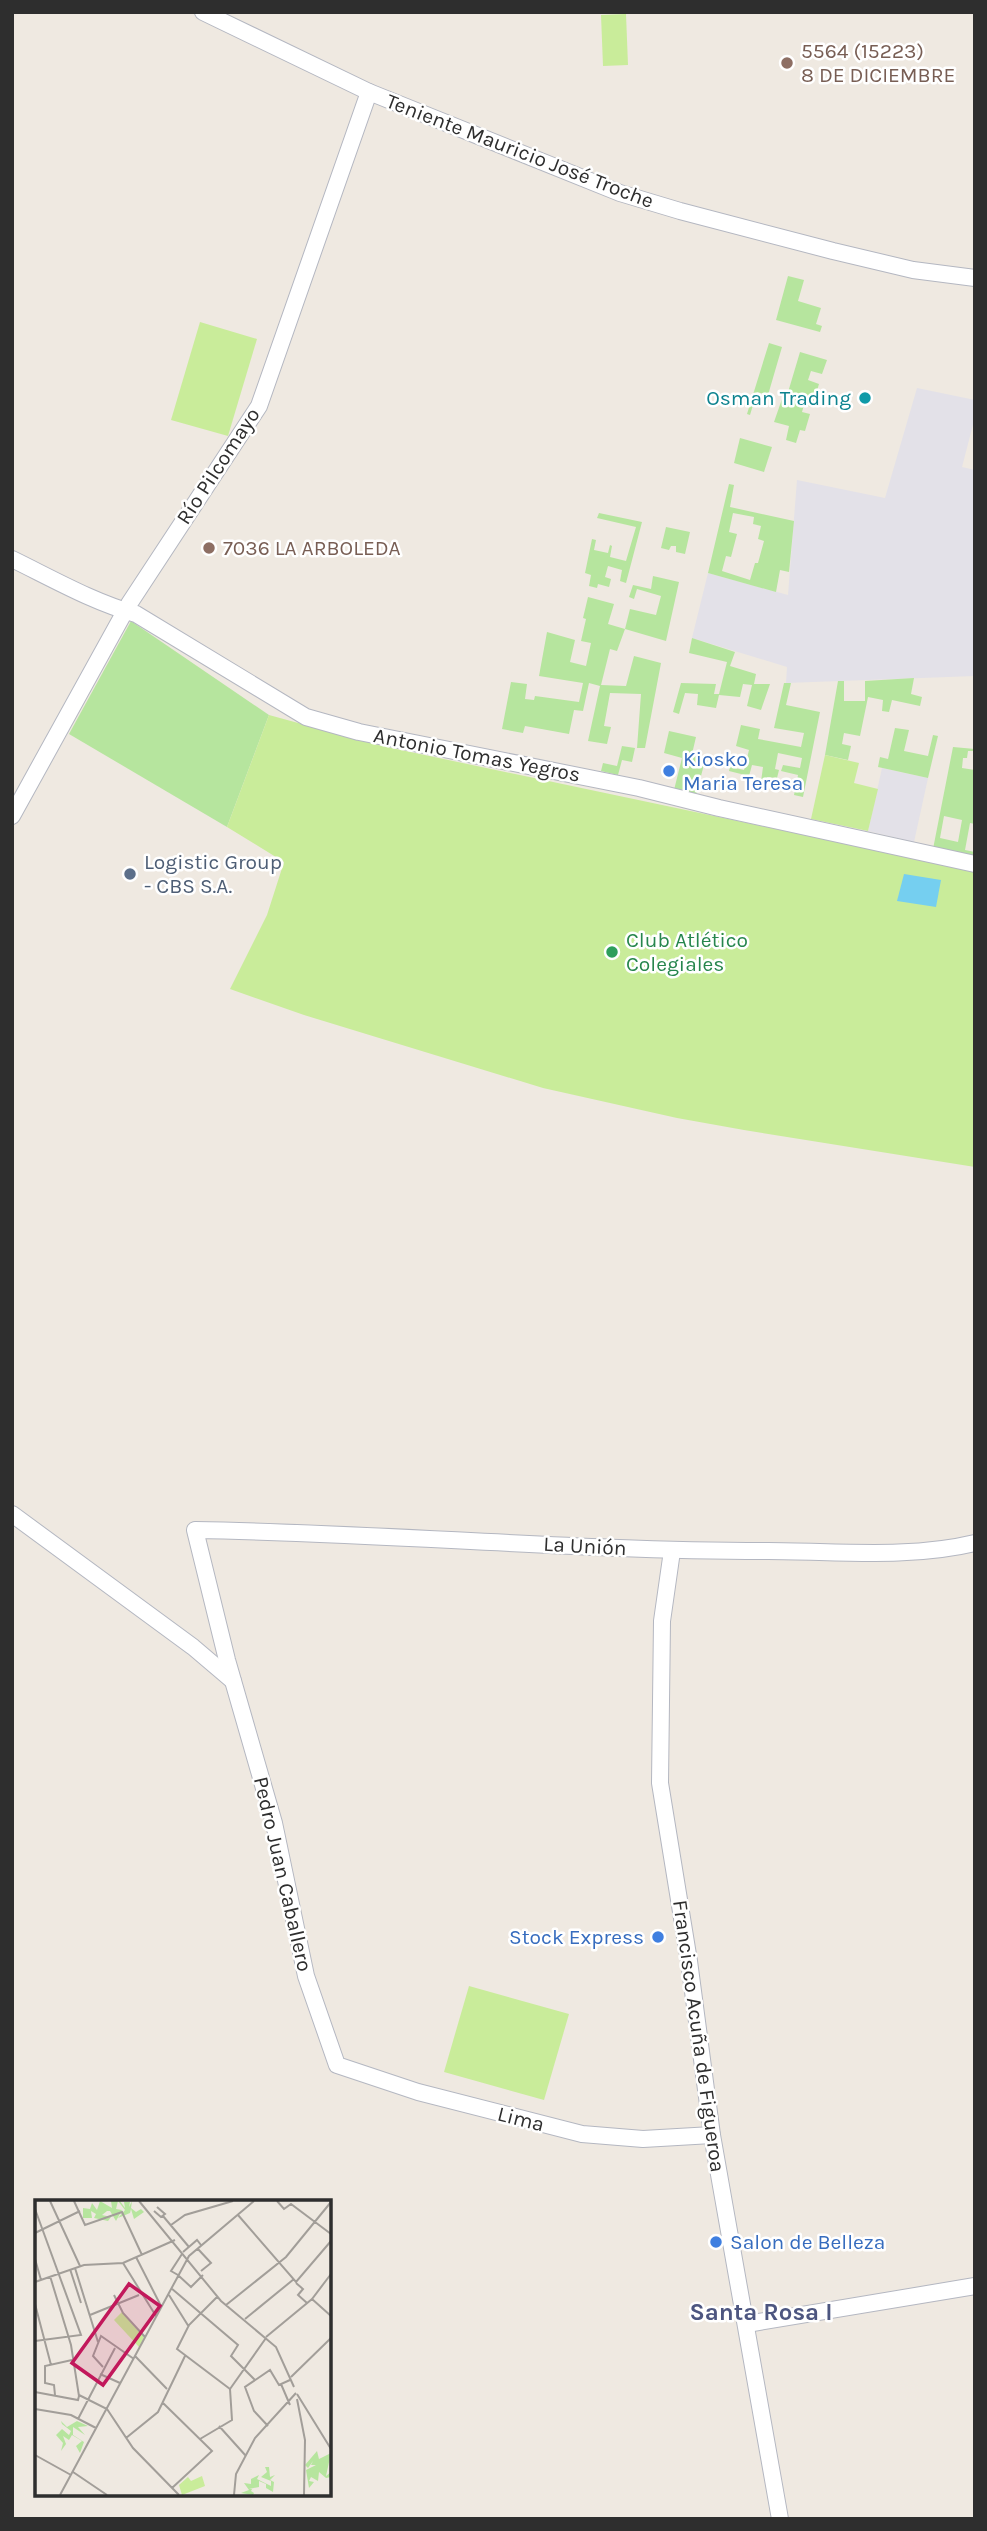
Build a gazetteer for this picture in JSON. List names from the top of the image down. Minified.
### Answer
{"streets":{"street":["Teniente Mauricio José Troche","Río Pilcomayo","Antonio Tomas Yegros","La Unión","Pedro Juan Caballero","Francisco Acuña de Figueroa","Lima"]},"crossings":[["Teniente Mauricio José Troche","Río Pilcomayo"],["Río Pilcomayo","Antonio Tomas Yegros"],["La Unión","Pedro Juan Caballero"],["La Unión","Francisco Acuña de Figueroa"],["Pedro Juan Caballero","Lima"],["Francisco Acuña de Figueroa","Lima"]],"districts":["Santa Rosa I"],"places":["5564 (15223) 8 DE DICIEMBRE","Osman Trading","7036 LA ARBOLEDA","Kiosko Maria Teresa","Logistic Group - CBS S.A.","Club Atlético Colegiales","Stock Express","Salon de Belleza"]}
